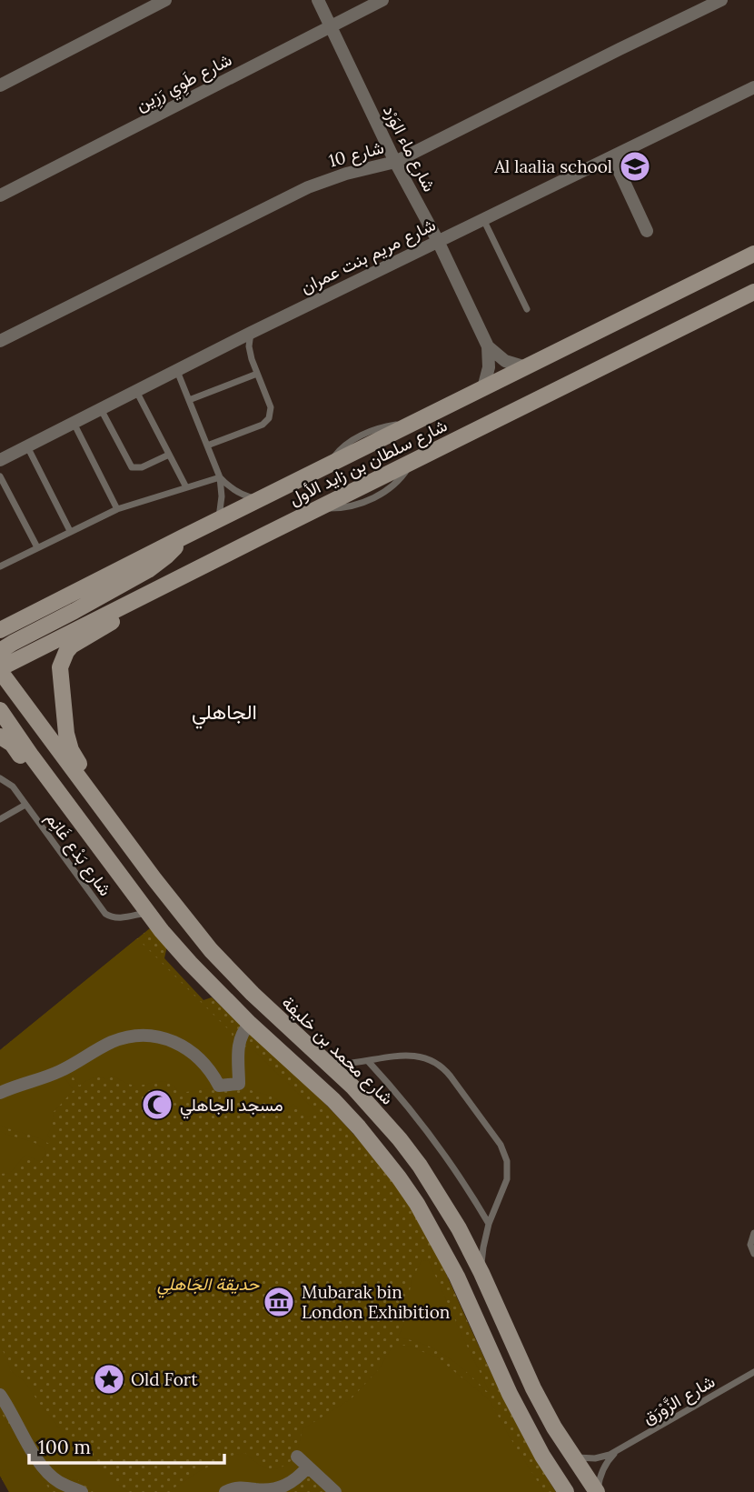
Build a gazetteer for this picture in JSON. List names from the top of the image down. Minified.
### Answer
{"streets":{"main road":["شارع سلطان بن زايد الأول","شارع محمد بن خليفة"],"street":["شارع طَوِي رَزِين","شارع ماء الوَرْد","شارع 10","شارع مريم بنت عمران"],"lane":["شارع بَدْع غَانِم","شارع الزَّوْرَق"]},"crossings":[["شارع طَوِي رَزِين","شارع ماء الوَرْد"],["شارع ماء الوَرْد","شارع 10"],["شارع ماء الوَرْد","شارع مريم بنت عمران"],["شارع ماء الوَرْد","شارع سلطان بن زايد الأول"],["شارع سلطان بن زايد الأول","شارع محمد بن خليفة"],["شارع محمد بن خليفة","شارع الزَّوْرَق"]],"districts":["الجاهلي"],"parks":["حديقة الجَاهلِي"],"places":{"school or university":["Al laalia school"],"mosque":["مسجد الجاهلي"],"museum":["Mubarak bin London Exhibition"],"place":["Old Fort"]},"scale_bar":"100 m"}
